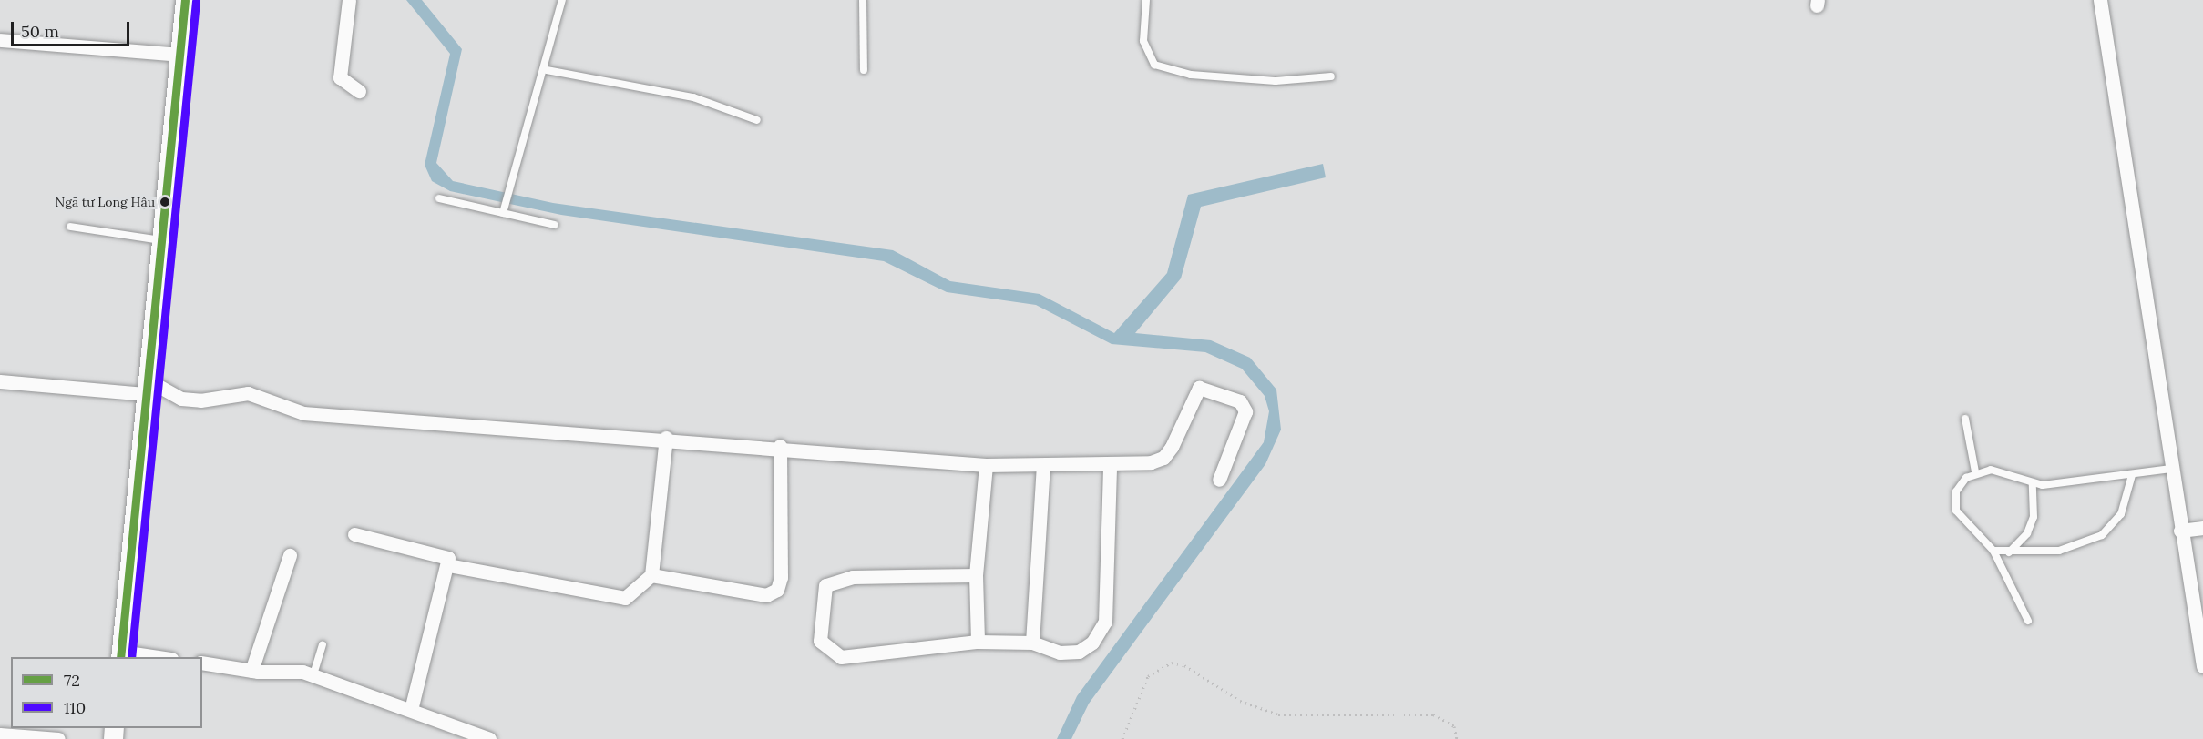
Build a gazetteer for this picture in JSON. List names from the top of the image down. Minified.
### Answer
{"places":["Ngã tư Long Hậu"],"lines":["transit line 72","transit line 110"],"legend":["72","110"],"scale_bar":"50 m"}
